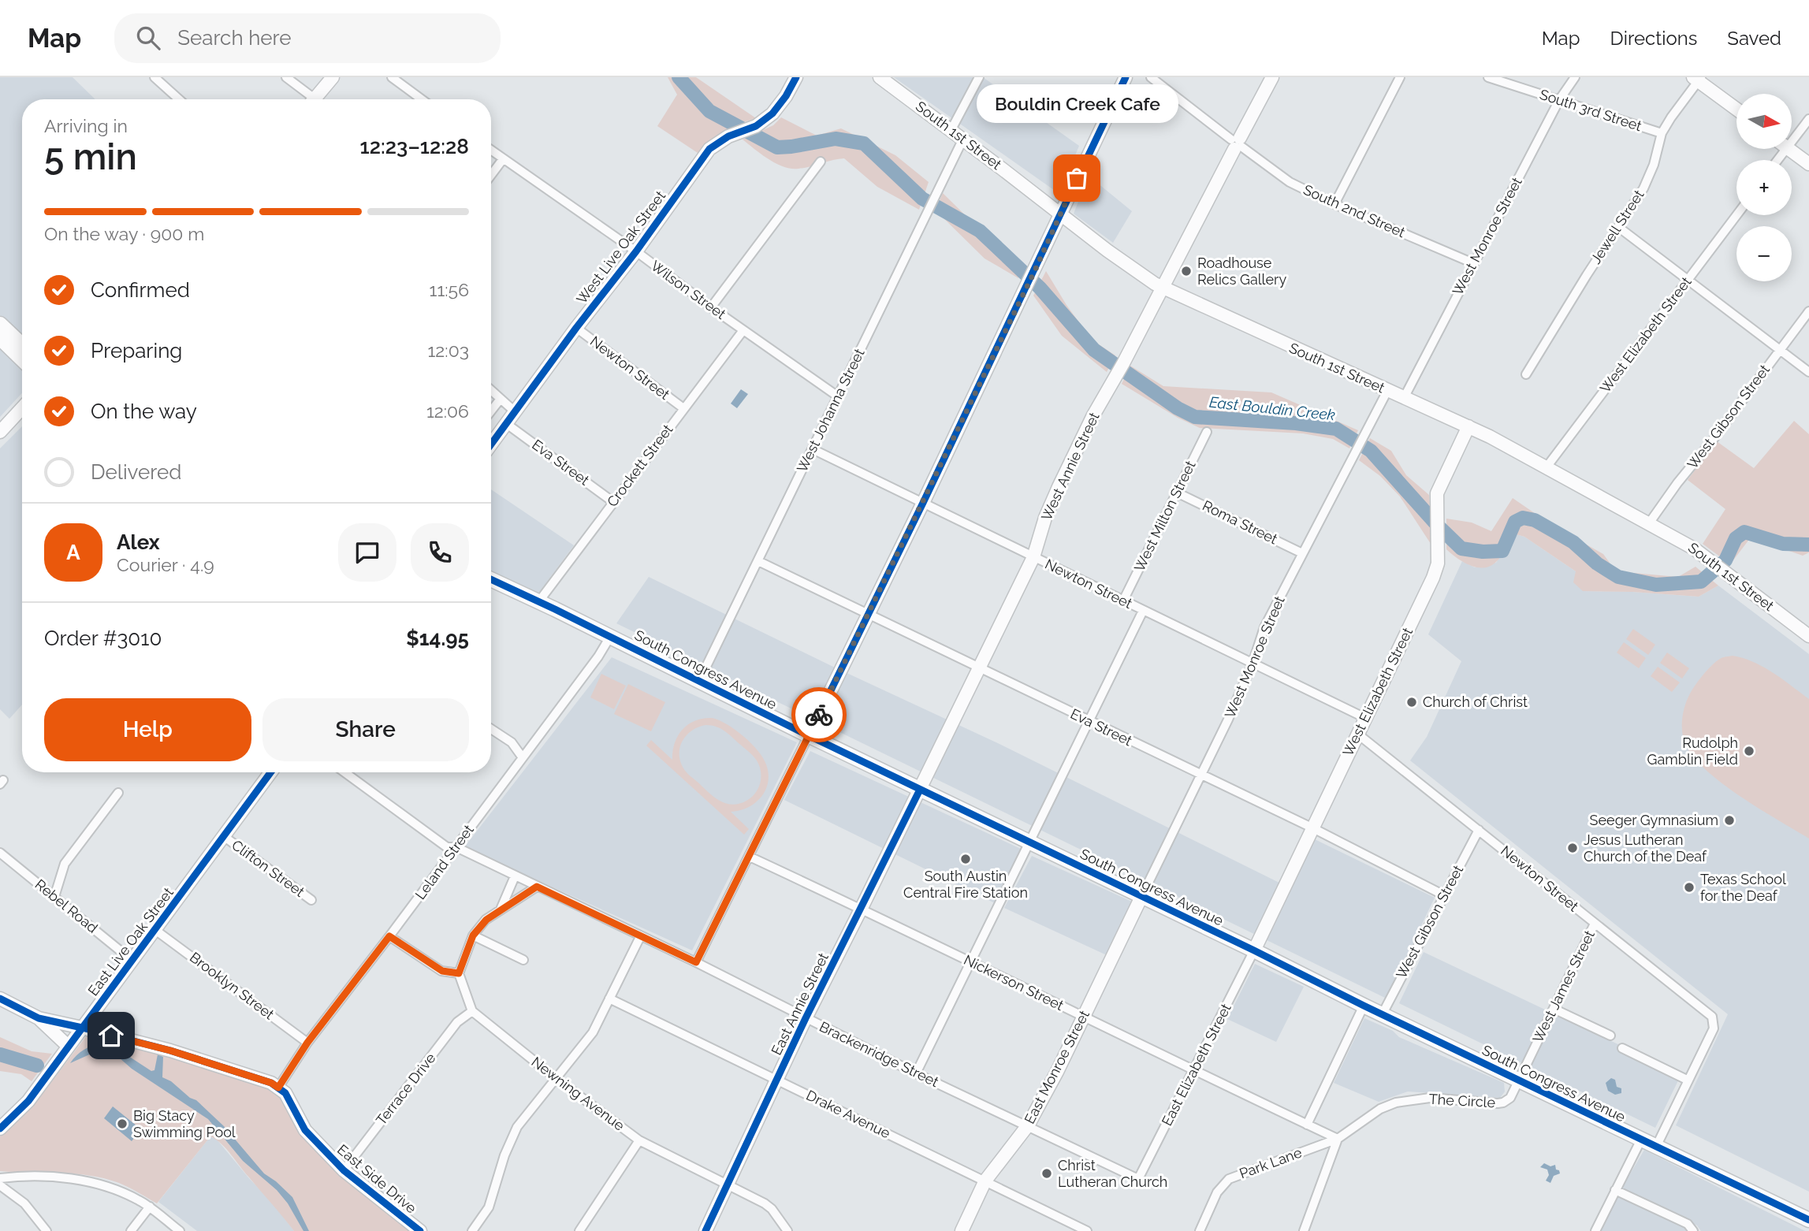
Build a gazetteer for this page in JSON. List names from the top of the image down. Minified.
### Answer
{"streets":{"main road":["South Congress Avenue"],"street":["South 3rd Street","South 1st Street","South 2nd Street","Jewell Street","West Monroe Street","West Live Oak Street","Wilson Street","West Elizabeth Street","Newton Street","West Johanna Street","West Gibson Street","Eva Street","Crockett Street","West Annie Street","West Milton Street","Roma Street","Leland Street","Clifton Street","Rebel Road","East Live Oak Street","Nickerson Street","Brooklyn Street","West James Street","East Annie Street","Brackenridge Street","East Elizabeth Street","East Monroe Street","Terrace Drive","Newning Avenue","The Circle","Drake Avenue","Park Lane","East Side Drive"]},"crossings":[["South 3rd Street","Jewell Street"],["South 3rd Street","West Monroe Street"],["South 1st Street","West Monroe Street"],["South 1st Street","West Elizabeth Street"],["South 1st Street","West Johanna Street"],["South 1st Street","West Gibson Street"],["South 1st Street","West Annie Street"],["South 2nd Street","West Monroe Street"],["South 2nd Street","West Annie Street"],["West Monroe Street","Newton Street"],["West Monroe Street","Eva Street"],["West Monroe Street","Roma Street"],["West Monroe Street","South Congress Avenue"],["West Monroe Street","East Monroe Street"],["West Live Oak Street","Wilson Street"],["West Live Oak Street","Newton Street"],["West Live Oak Street","Eva Street"],["Wilson Street","West Johanna Street"],["Wilson Street","Crockett Street"],["West Elizabeth Street","Newton Street"],["West Elizabeth Street","Eva Street"],["West Elizabeth Street","South Congress Avenue"],["West Elizabeth Street","East Elizabeth Street"],["Newton Street","West Johanna Street"],["Newton Street","West Gibson Street"],["Newton Street","Crockett Street"],["Newton Street","West Annie Street"],["Newton Street","West Milton Street"],["Newton Street","West James Street"],["West Johanna Street","Eva Street"],["West Johanna Street","South Congress Avenue"],["West Gibson Street","Eva Street"],["West Gibson Street","South Congress Avenue"],["Eva Street","Crockett Street"],["Eva Street","West Annie Street"],["Crockett Street","South Congress Avenue"],["West Annie Street","South Congress Avenue"],["West Annie Street","East Annie Street"],["West Milton Street","Roma Street"],["South Congress Avenue","Leland Street"],["South Congress Avenue","West James Street"],["South Congress Avenue","East Annie Street"],["South Congress Avenue","East Elizabeth Street"],["South Congress Avenue","East Monroe Street"],["South Congress Avenue","The Circle"],["Leland Street","Brooklyn Street"],["Leland Street","Brackenridge Street"],["Leland Street","East Side Drive"],["Clifton Street","East Live Oak Street"],["Rebel Road","East Live Oak Street"],["East Live Oak Street","Brooklyn Street"],["Nickerson Street","East Annie Street"],["Nickerson Street","East Elizabeth Street"],["Nickerson Street","East Monroe Street"],["Nickerson Street","The Circle"],["Nickerson Street","Park Lane"],["West James Street","The Circle"],["East Annie Street","Brackenridge Street"],["East Annie Street","Newning Avenue"],["East Annie Street","Drake Avenue"],["Brackenridge Street","East Elizabeth Street"],["Brackenridge Street","East Monroe Street"],["East Monroe Street","Drake Avenue"],["Terrace Drive","Newning Avenue"],["Terrace Drive","East Side Drive"],["The Circle","Park Lane"]],"water":["East Bouldin Creek"],"places":["Bouldin Creek Cafe","Roadhouse Relics Gallery","Church of Christ","Rudolph Gamblin Field","Seeger Gymnasium","Jesus Lutheran Church of the Deaf","South Austin Central Fire Station","Texas School for the Deaf","Big Stacy Swimming Pool","Christ Lutheran Church"],"north":"right","page":{"header":"Map","search":"Search here","nav":["Map","Directions","Saved"],"bubble":"Bouldin Creek Cafe","map_buttons":["+","−"],"heading":["5 min","Arriving in","12:23–12:28"],"panel":["Alex","Courier · 4.9","Order #3010","$14.95"],"bar":"On the way · 900 m","list":[["Confirmed","11:56"],["Preparing","12:03"],["On the way","12:06"],"Delivered"],"round":"A","buttons":["Help","Share"]}}
